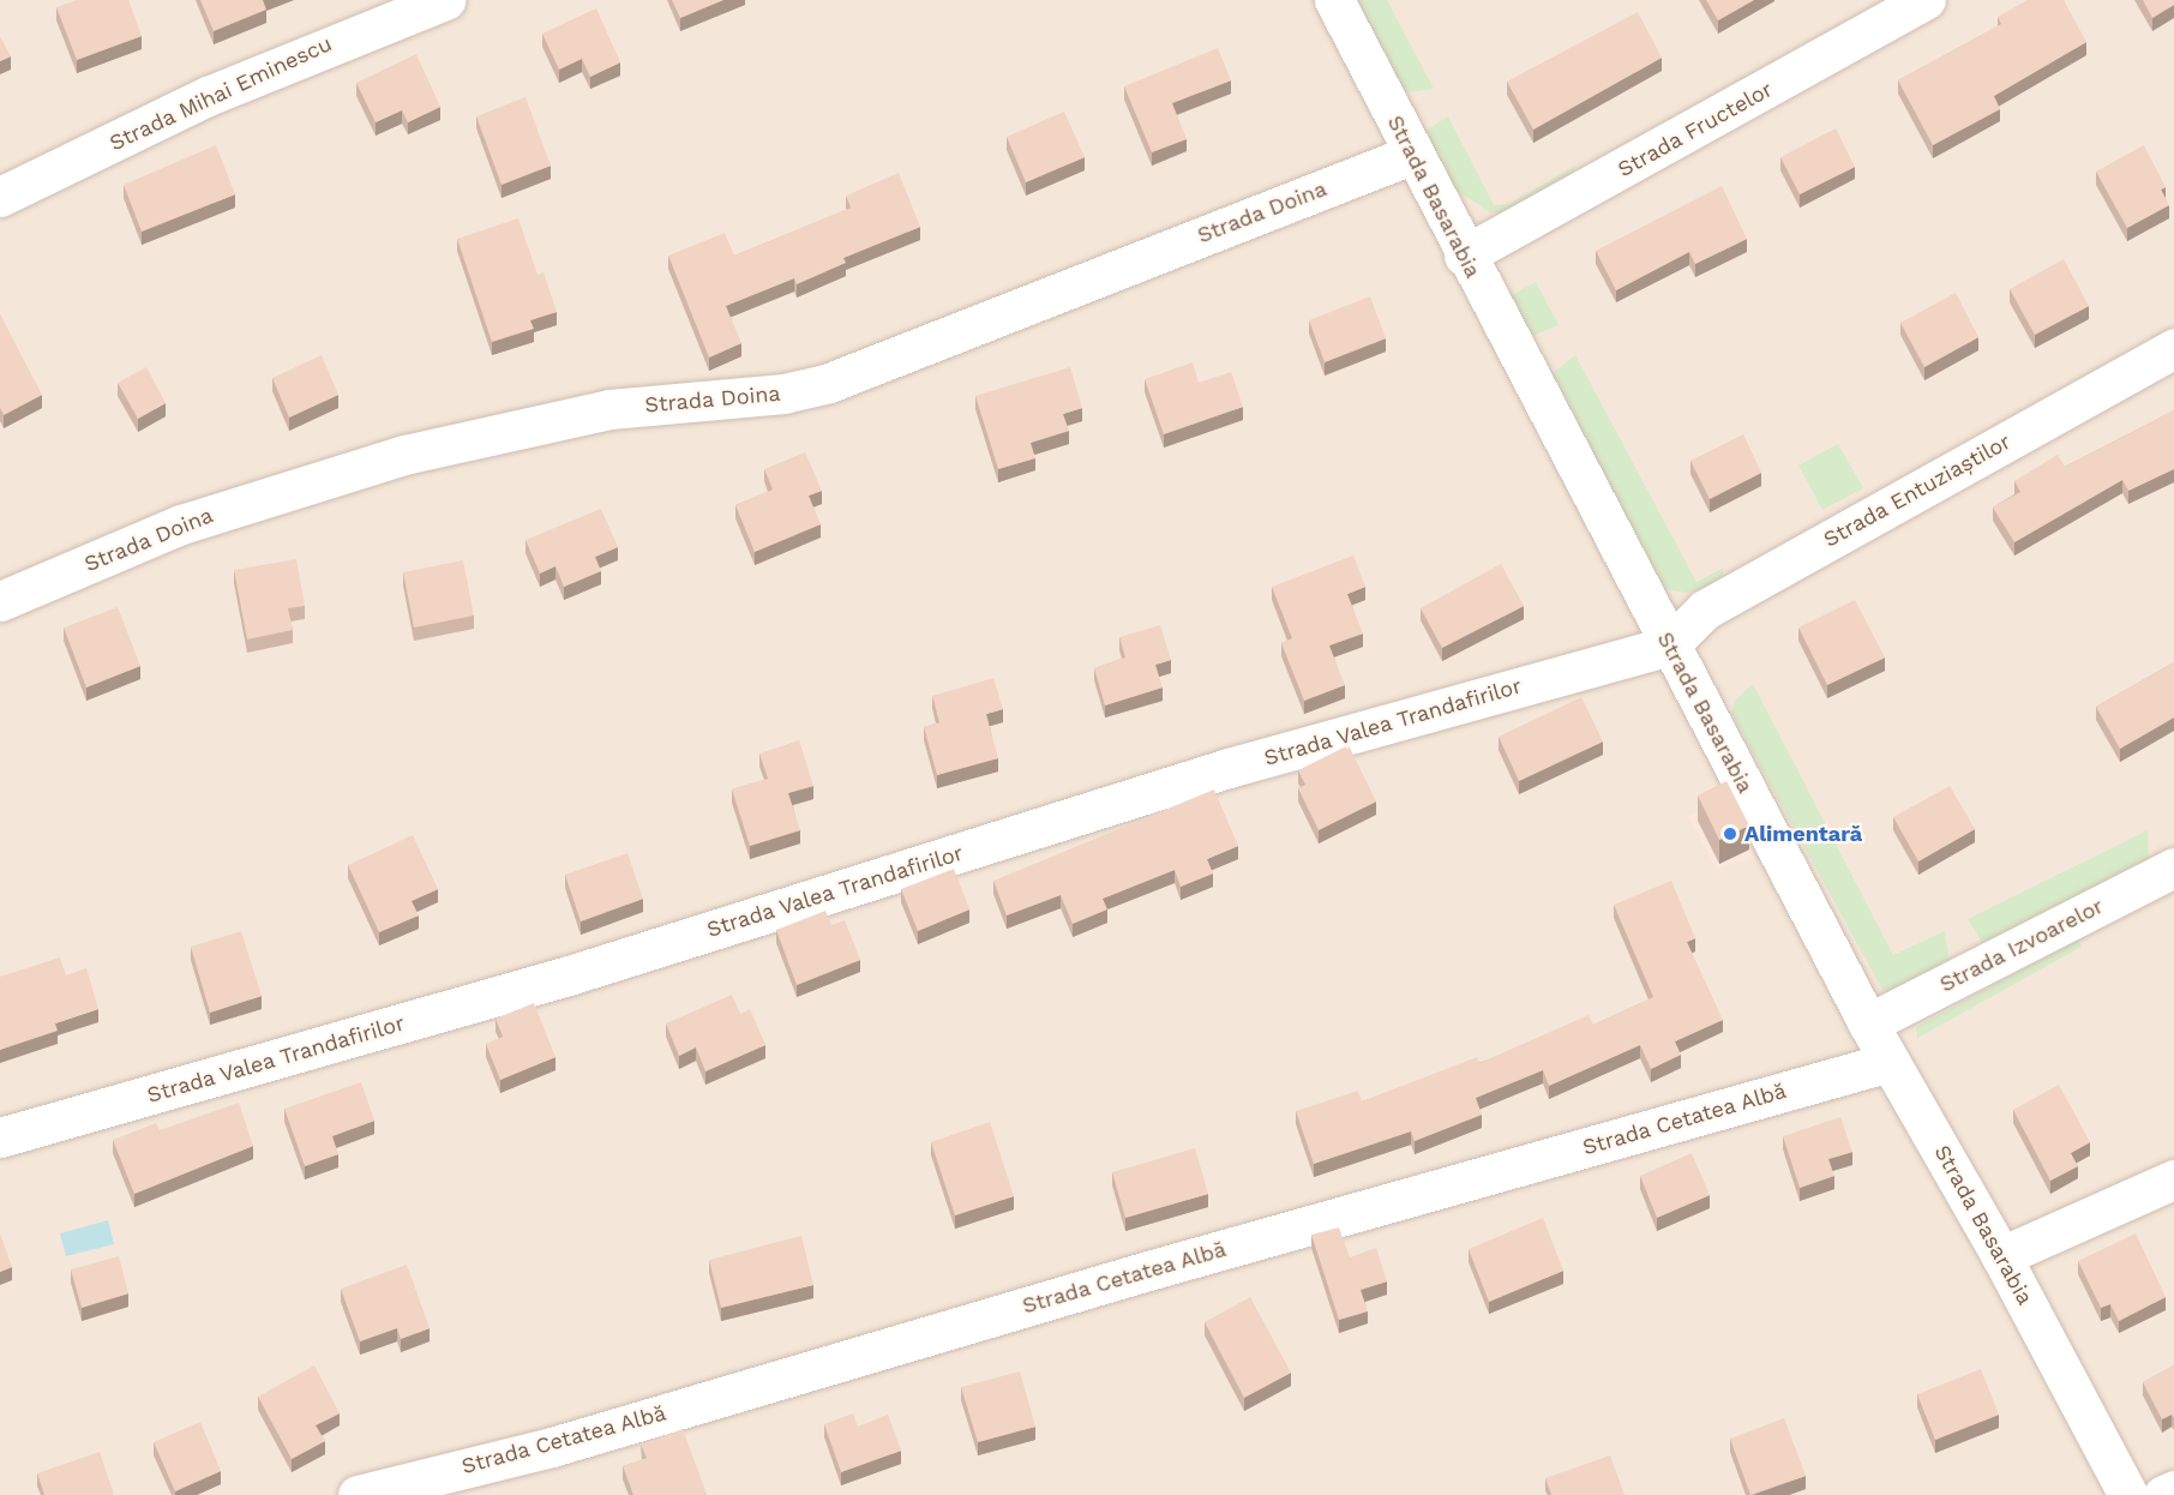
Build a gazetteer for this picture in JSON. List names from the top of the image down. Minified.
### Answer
{"streets":{"street":["Strada Mihai Eminescu","Strada Fructelor","Strada Basarabia","Strada Doina","Strada Entuziaștilor","Strada Valea Trandafirilor","Strada Izvoarelor","Strada Cetatea Albă"]},"crossings":[["Strada Fructelor","Strada Basarabia"],["Strada Basarabia","Strada Doina"],["Strada Basarabia","Strada Entuziaștilor"],["Strada Basarabia","Strada Valea Trandafirilor"],["Strada Basarabia","Strada Izvoarelor"],["Strada Basarabia","Strada Cetatea Albă"],["Strada Entuziaștilor","Strada Valea Trandafirilor"]],"places":["Alimentară"]}
